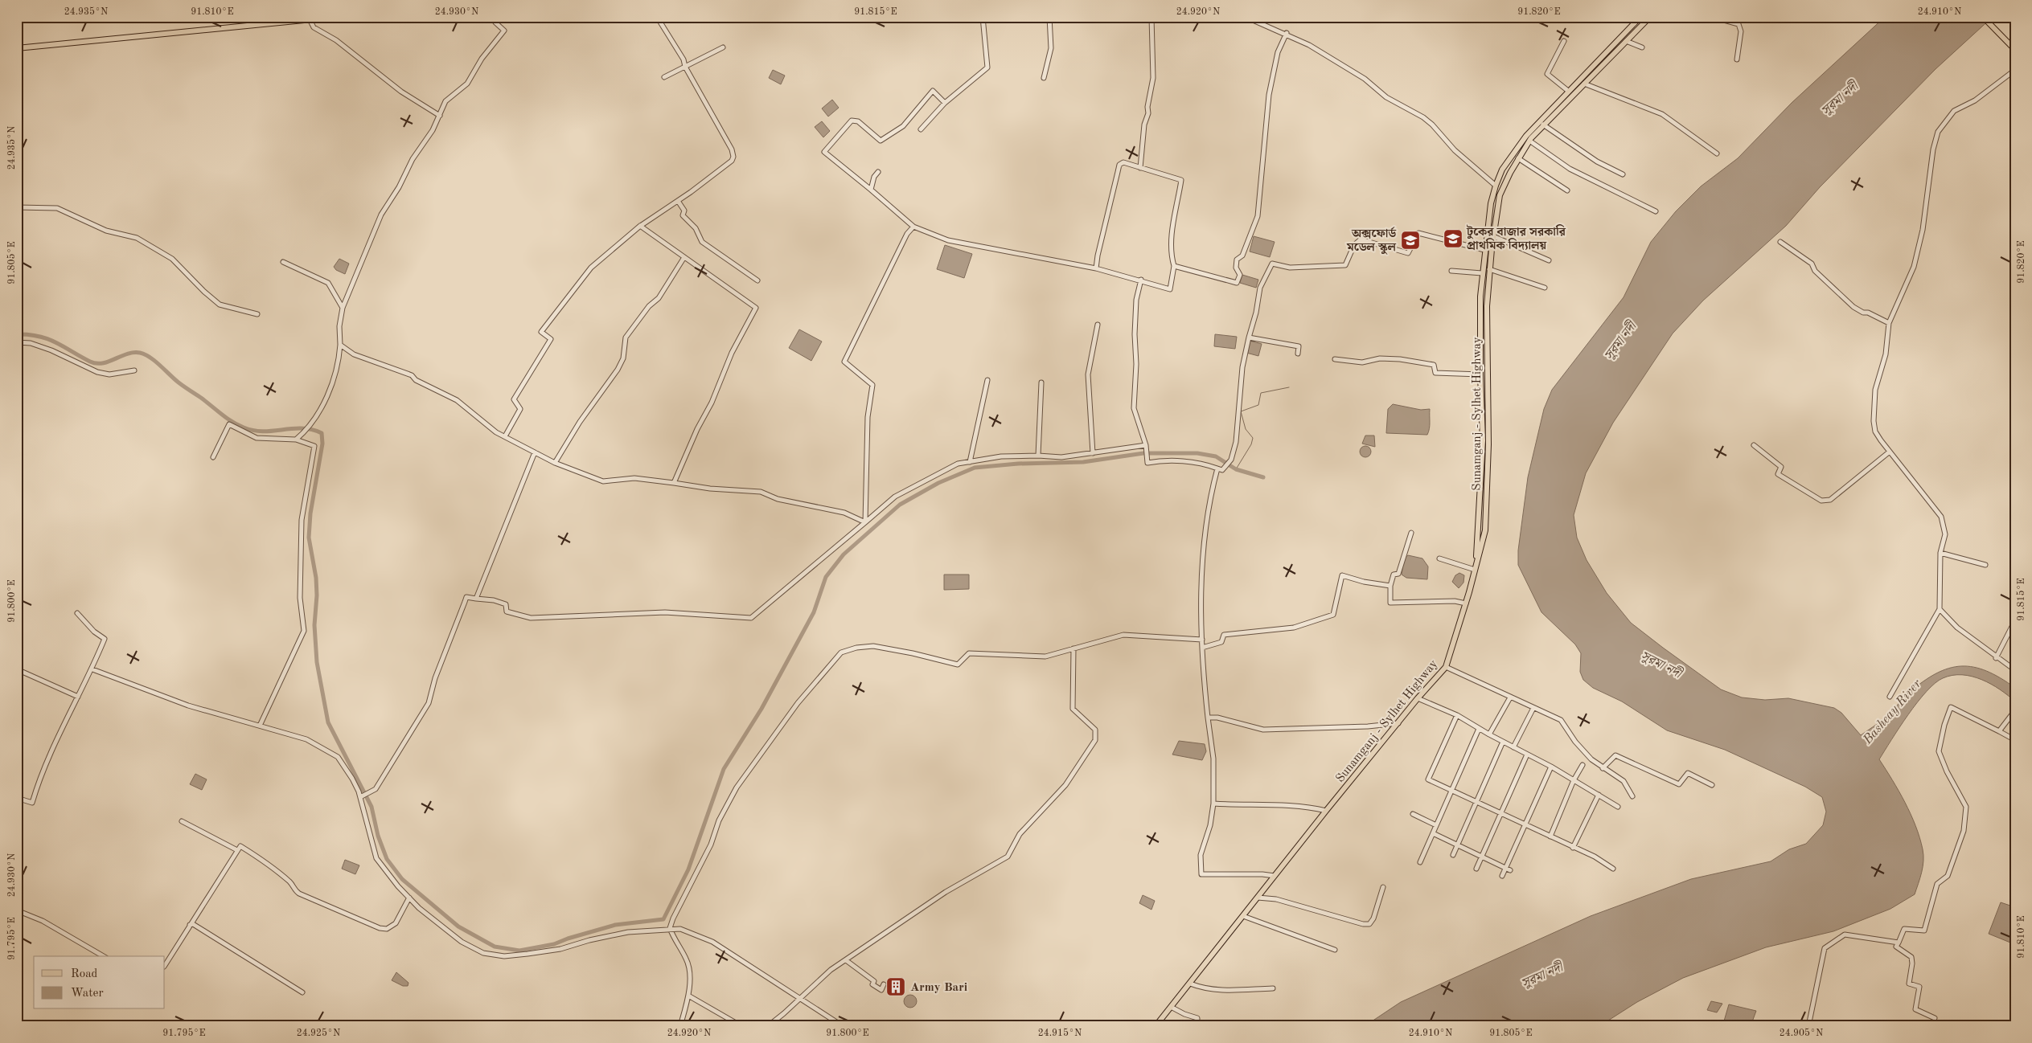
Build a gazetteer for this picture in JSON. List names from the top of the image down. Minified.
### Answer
{"streets":{"main road":["Sunamganj - Sylhet Highway"]},"water":["সুরমা নদী","Basheay River"],"places":{"school or university":["টুকের বাজার সরকারি প্রাথমিক বিদ্যালয়","অক্সফোর্ড মডেল স্কুল"],"building":["Army Bari"]},"legend":["Road","Water"],"coordinates":["24.935°N","91.810°E","24.930°N","91.815°E","24.920°N","91.820°E","24.910°N","91.805°E","91.800°E","91.795°E","24.925°N","24.915°N","24.905°N"]}
